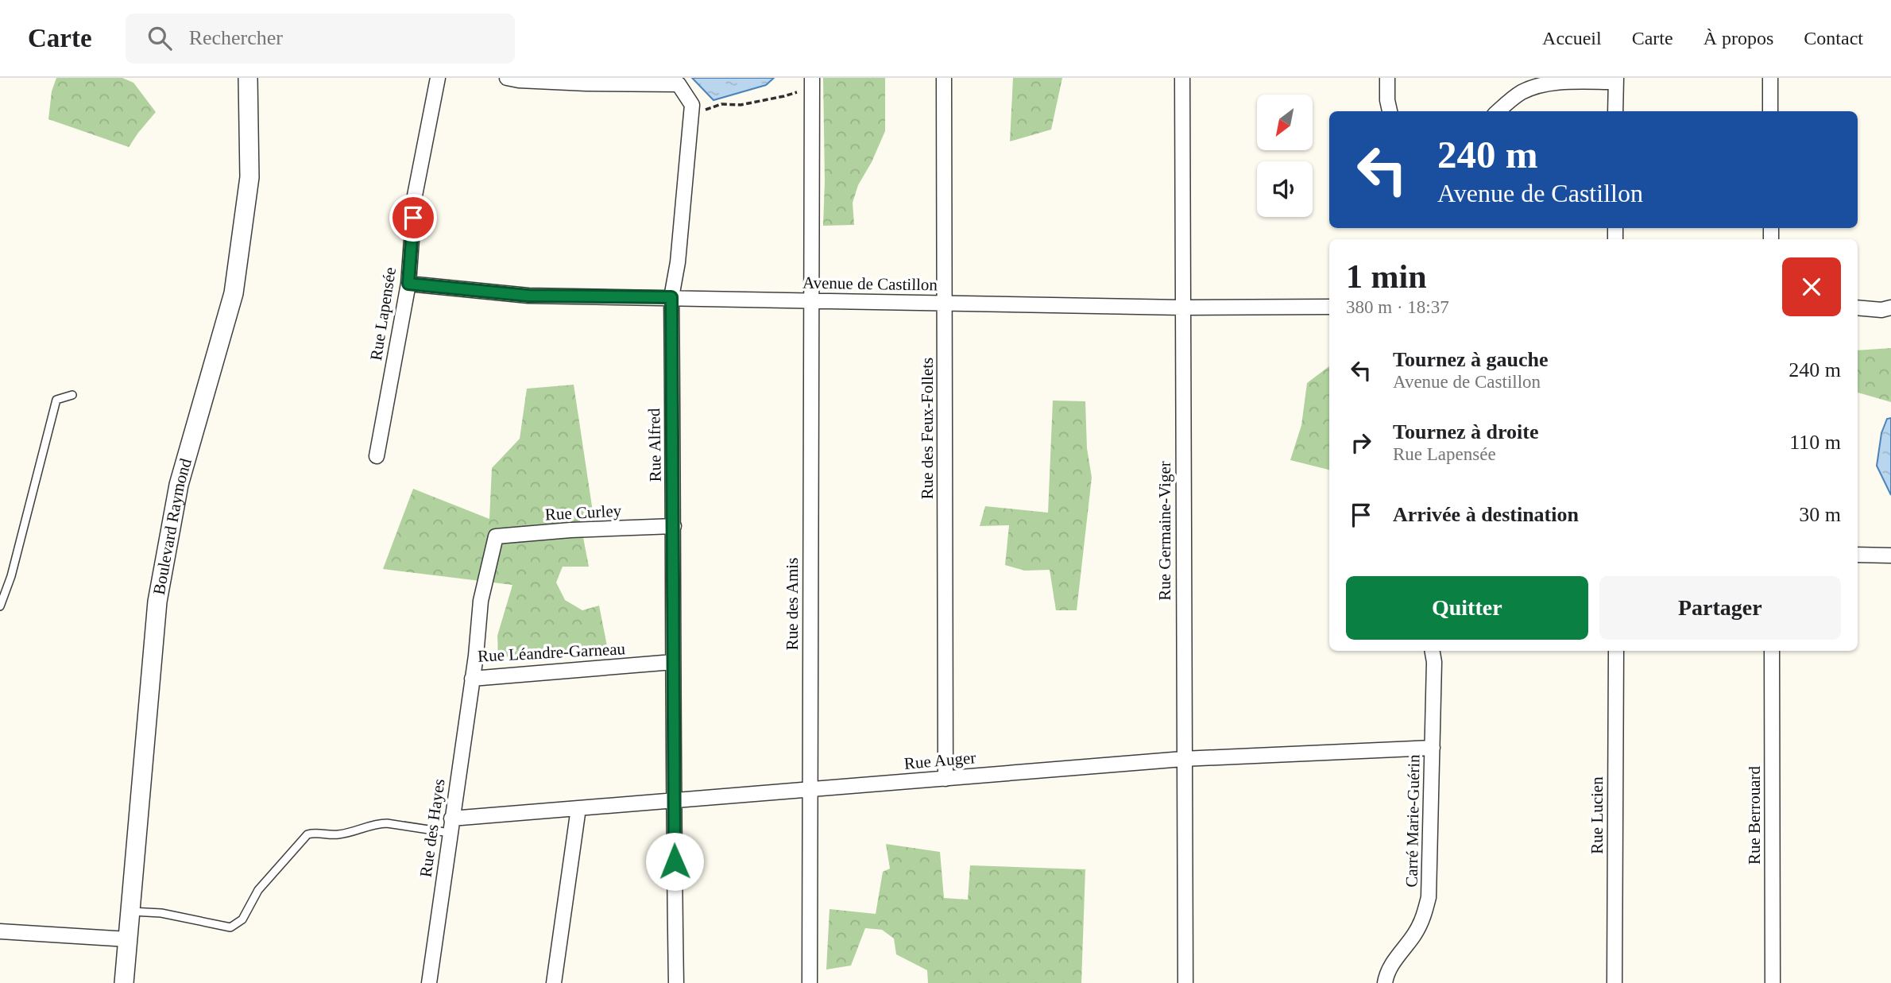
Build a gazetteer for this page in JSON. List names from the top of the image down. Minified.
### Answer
{"streets":{"street":["Avenue de Castillon","Rue Lapensée","Rue des Feux-Follets","Rue Alfred","Rue Curley","Boulevard Raymond","Rue Germaine-Viger","Rue des Amis","Rue Léandre-Garneau","Rue Auger","Rue Lucien","Rue Berrouard","Carré Marie-Guérin","Rue des Hayes"]},"crossings":[["Avenue de Castillon","Rue Lapensée"],["Avenue de Castillon","Rue des Feux-Follets"],["Avenue de Castillon","Rue Alfred"],["Avenue de Castillon","Rue Germaine-Viger"],["Avenue de Castillon","Rue des Amis"],["Rue des Feux-Follets","Rue Auger"],["Rue Alfred","Rue Curley"],["Rue Alfred","Rue Léandre-Garneau"],["Rue Alfred","Rue Auger"],["Rue Curley","Rue Léandre-Garneau"],["Rue Germaine-Viger","Rue Auger"],["Rue des Amis","Rue Auger"],["Rue Léandre-Garneau","Rue des Hayes"],["Rue Auger","Carré Marie-Guérin"],["Rue Auger","Rue des Hayes"]],"north":"bottom left","page":{"header":"Carte","search":"Rechercher","nav":["Accueil","Carte","À propos","Contact"],"turn":["240 m","Avenue de Castillon"],"heading":["1 min","380 m · 18:37"],"list":[{"name":"Tournez à gauche","note":"Avenue de Castillon","value":"240 m"},{"name":"Tournez à droite","note":"Rue Lapensée","value":"110 m"},{"name":"Arrivée à destination","value":"30 m"}],"buttons":["Quitter","Partager"]}}
